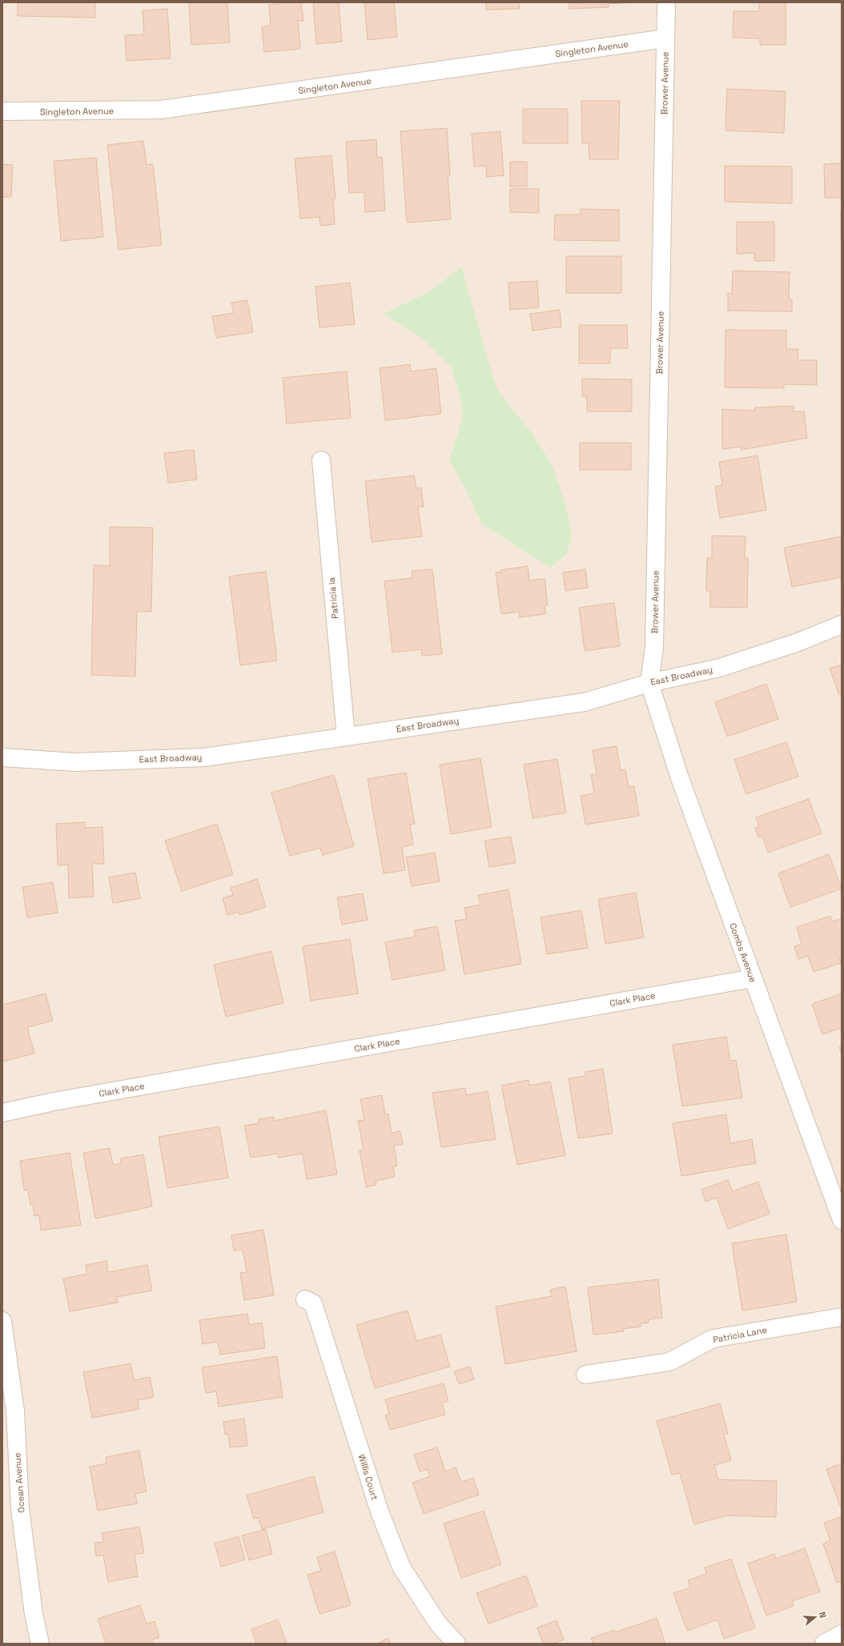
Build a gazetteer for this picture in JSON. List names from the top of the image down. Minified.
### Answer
{"streets":{"street":["Singleton Avenue","Brower Avenue","Patricia la","East Broadway","Combs Avenue","Clark Place","Patricia Lane","Willis Court","Ocean Avenue"]},"crossings":[["Singleton Avenue","Brower Avenue"],["Brower Avenue","East Broadway"],["Brower Avenue","Combs Avenue"],["Patricia la","East Broadway"],["East Broadway","Combs Avenue"],["Combs Avenue","Clark Place"]],"north":"right"}
